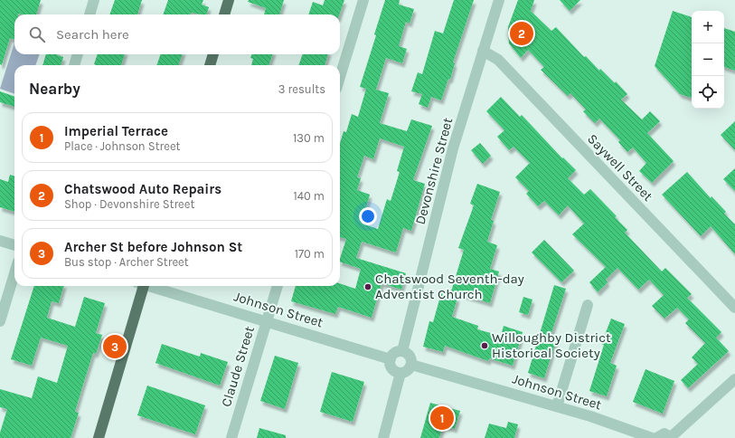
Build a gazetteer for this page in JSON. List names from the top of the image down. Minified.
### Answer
{"streets":{"street":["Saywell Street","Devonshire Street","Johnson Street","Claude Street"]},"crossings":[["Saywell Street","Devonshire Street"],["Devonshire Street","Johnson Street"],["Johnson Street","Claude Street"]],"places":["Chatswood Seventh-day Adventist Church","Willoughby District Historical Society"],"page":{"map_buttons":["+","−"],"search":"Search here","pins":["2","3","1"],"heading":["Nearby","3 results"],"list":[{"mark":"1","name":"Imperial Terrace","note":"Place · Johnson Street","value":"130 m"},{"mark":"2","name":"Chatswood Auto Repairs","note":"Shop · Devonshire Street","value":"140 m"},{"mark":"3","name":"Archer St before Johnson St","note":"Bus stop · Archer Street","value":"170 m"}]}}
